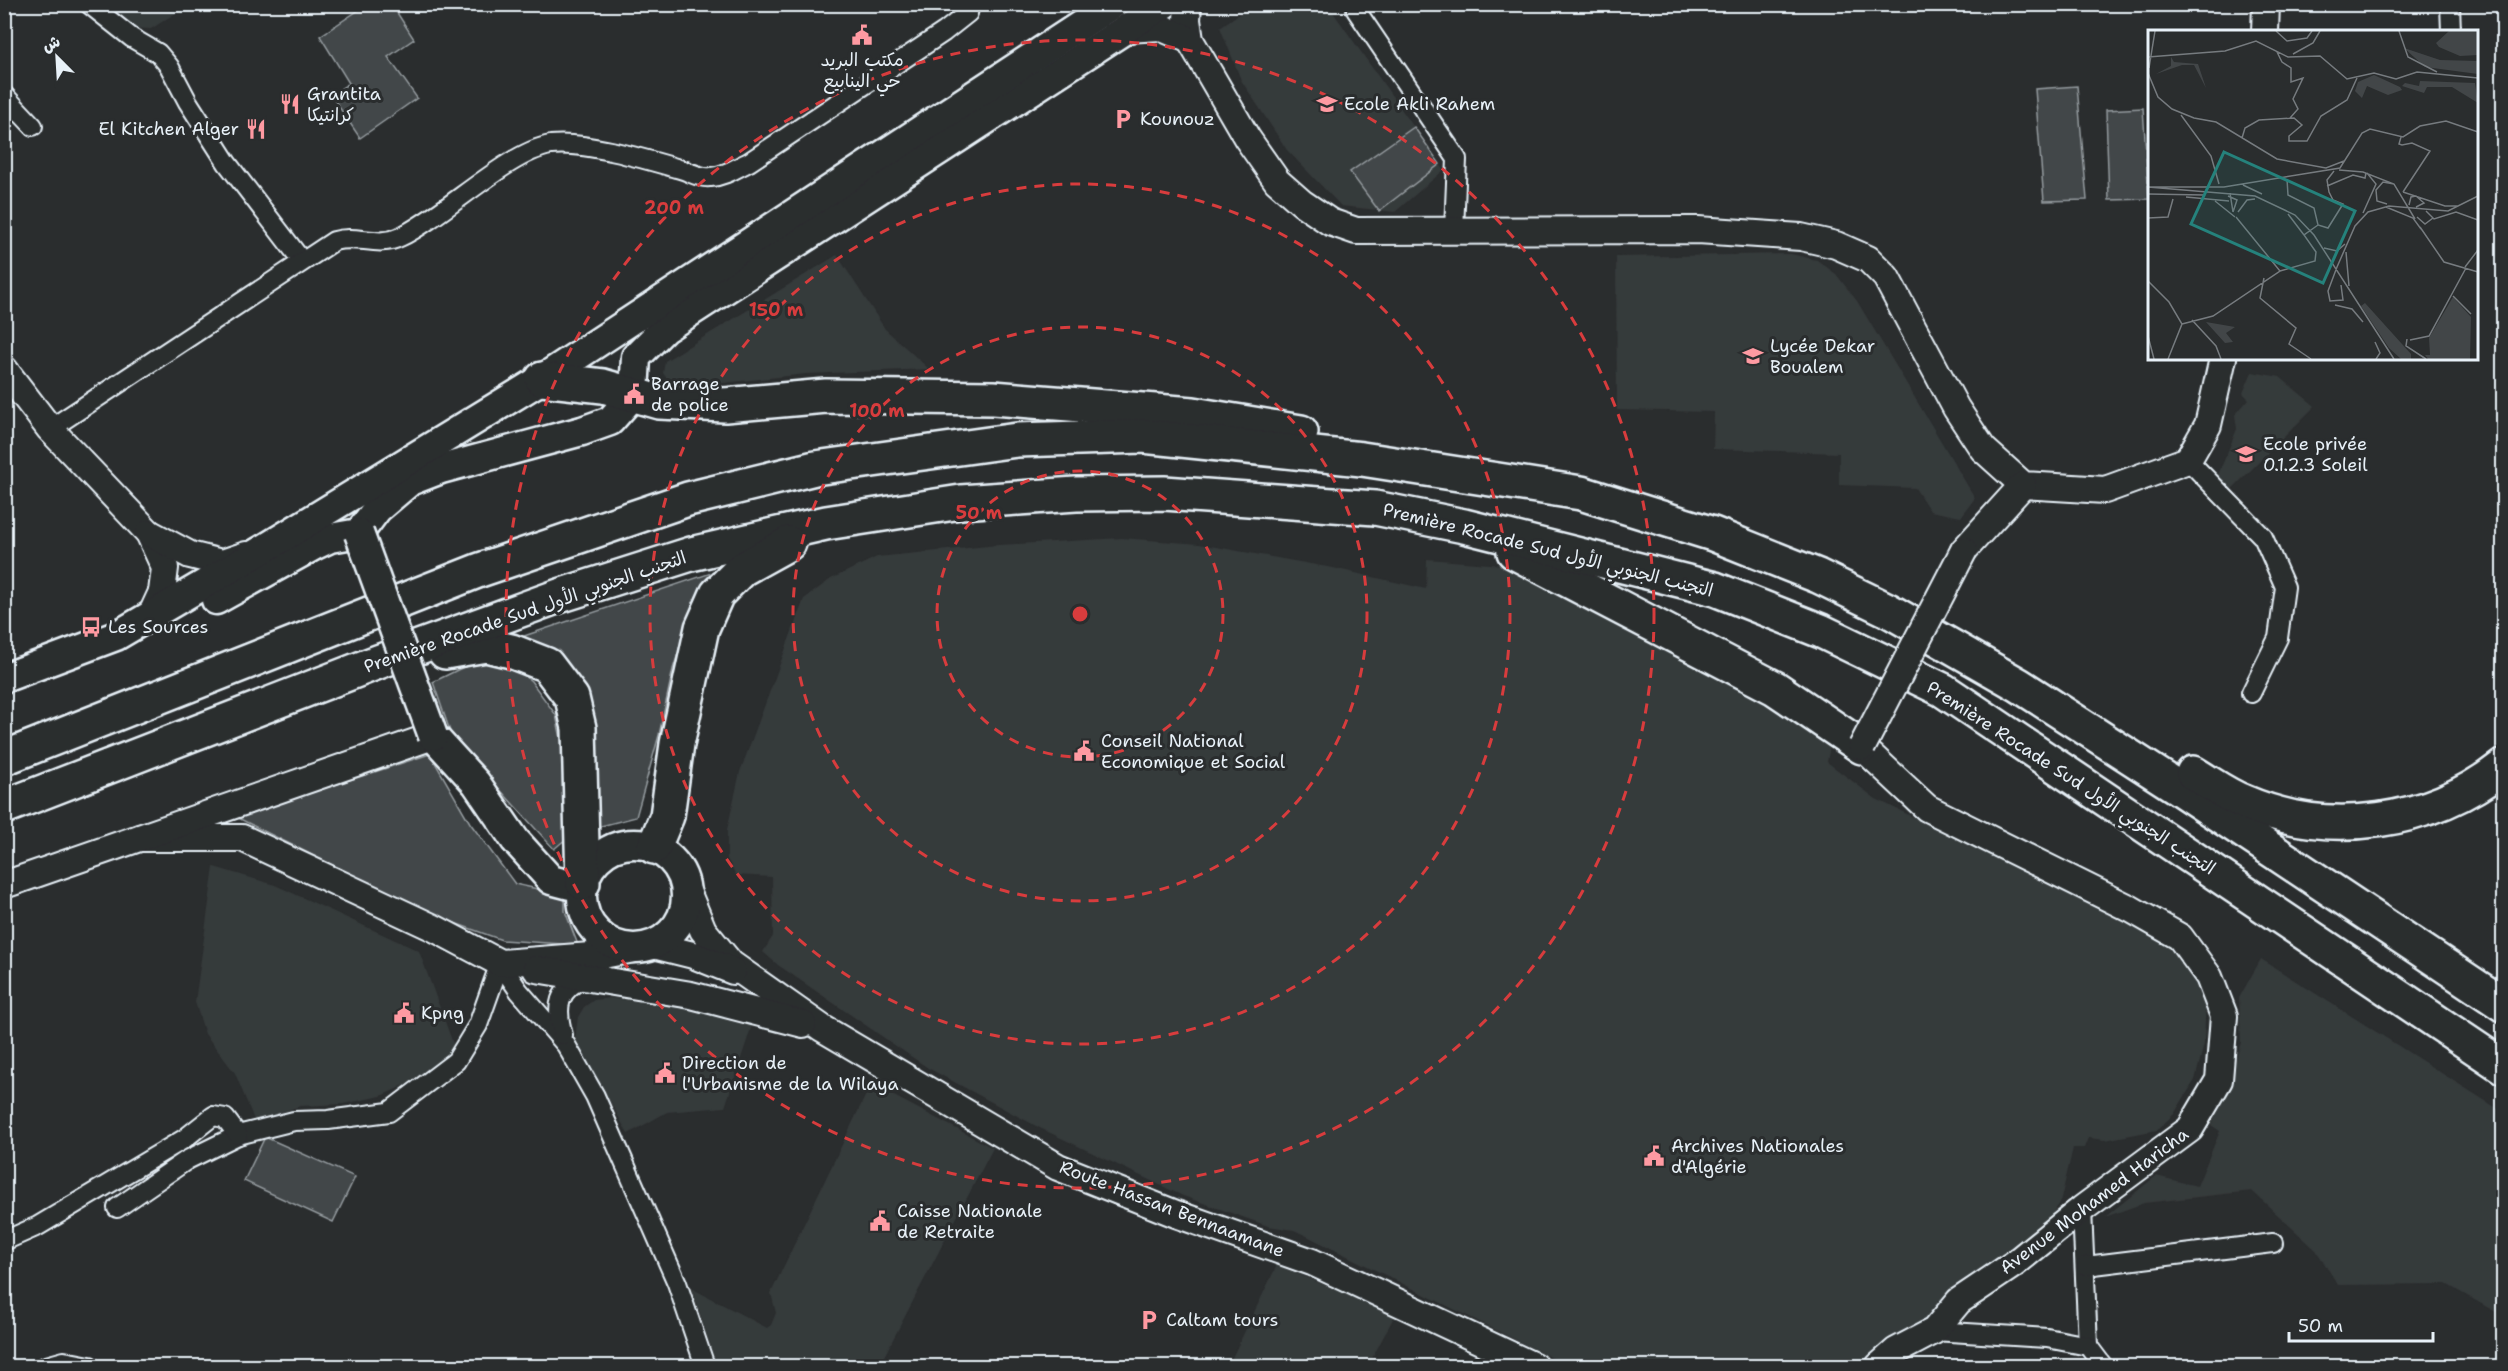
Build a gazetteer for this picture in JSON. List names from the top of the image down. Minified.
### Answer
{"streets":{"highway":["Première Rocade Sud التجنب الجنوبي الأول"],"street":["Avenue Mohamed Haricha","Route Hassan Bennaamane"]},"places":{"public building":["مكتب البريد حي الينابيع","Barrage de police","Conseil National Economique et Social","Kpng","Direction de l'Urbanisme de la Wilaya","Archives Nationales d'Algérie","Caisse Nationale de Retraite"],"restaurant":["Grantita كرانتيكا","El Kitchen Alger"],"school or university":["Ecole Akli Rahem","Lycée Dekar Boualem","Ecole privée 0.1.2.3 Soleil"],"parking":["Kounouz","Caltam tours"],"bus stop":["Les Sources"]},"scale_bar":"50 m","north":"top left","rings":["200 m","150 m","100 m","50 m"]}
